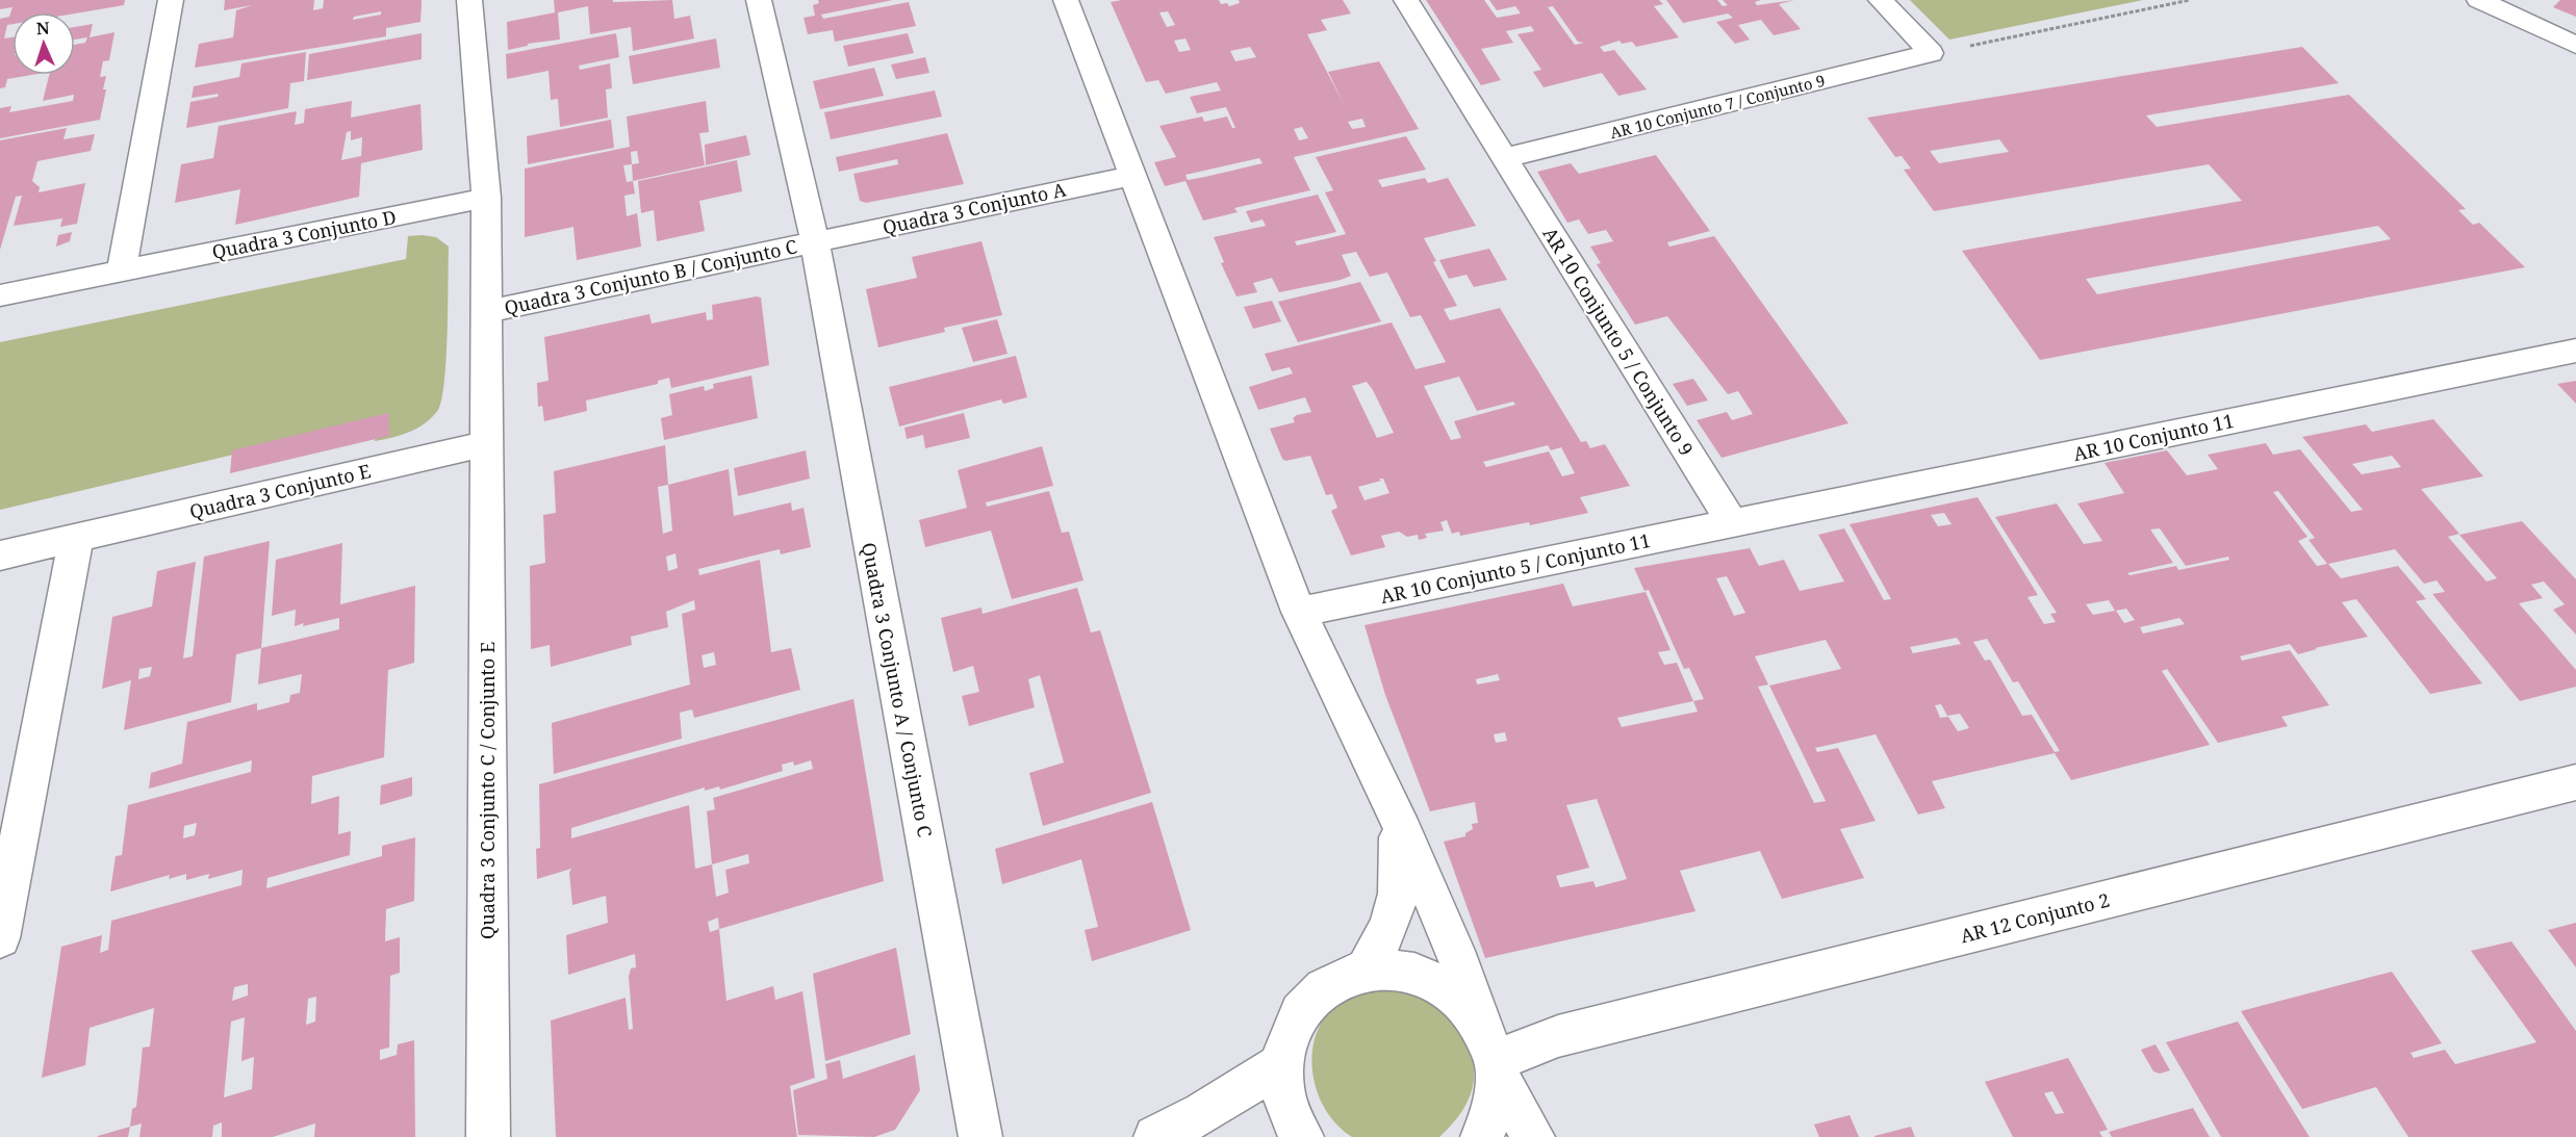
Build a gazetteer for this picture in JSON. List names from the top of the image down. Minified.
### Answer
{"streets":{"street":["AR 10 Conjunto 7 / Conjunto 9","Quadra 3 Conjunto A","Quadra 3 Conjunto D","Quadra 3 Conjunto B / Conjunto C","AR 10 Conjunto 5 / Conjunto 9","AR 10 Conjunto 11","Quadra 3 Conjunto E","AR 10 Conjunto 5 / Conjunto 11","Quadra 3 Conjunto A / Conjunto C","Quadra 3 Conjunto C / Conjunto E","AR 12 Conjunto 2"]},"crossings":[["AR 10 Conjunto 7 / Conjunto 9","AR 10 Conjunto 5 / Conjunto 9"],["Quadra 3 Conjunto A","Quadra 3 Conjunto B / Conjunto C"],["Quadra 3 Conjunto A","Quadra 3 Conjunto A / Conjunto C"],["Quadra 3 Conjunto D","Quadra 3 Conjunto C / Conjunto E"],["Quadra 3 Conjunto B / Conjunto C","Quadra 3 Conjunto A / Conjunto C"],["Quadra 3 Conjunto B / Conjunto C","Quadra 3 Conjunto C / Conjunto E"],["AR 10 Conjunto 5 / Conjunto 9","AR 10 Conjunto 11"],["AR 10 Conjunto 5 / Conjunto 9","AR 10 Conjunto 5 / Conjunto 11"],["AR 10 Conjunto 11","AR 10 Conjunto 5 / Conjunto 11"],["Quadra 3 Conjunto E","Quadra 3 Conjunto C / Conjunto E"]],"north":"top"}
